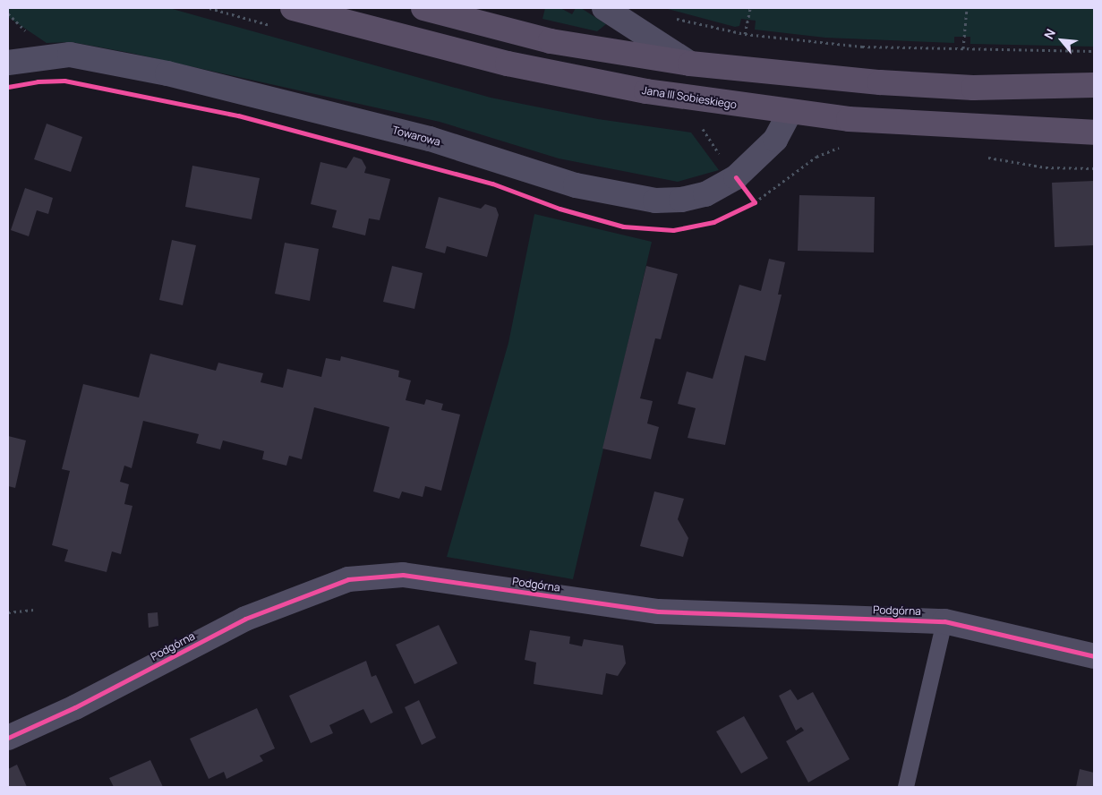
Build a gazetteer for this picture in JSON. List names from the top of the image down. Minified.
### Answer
{"streets":{"main road":["Jana III Sobieskiego"],"street":["Towarowa","Podgórna"]},"crossings":[["Jana III Sobieskiego","Towarowa"]],"north":"top left"}
